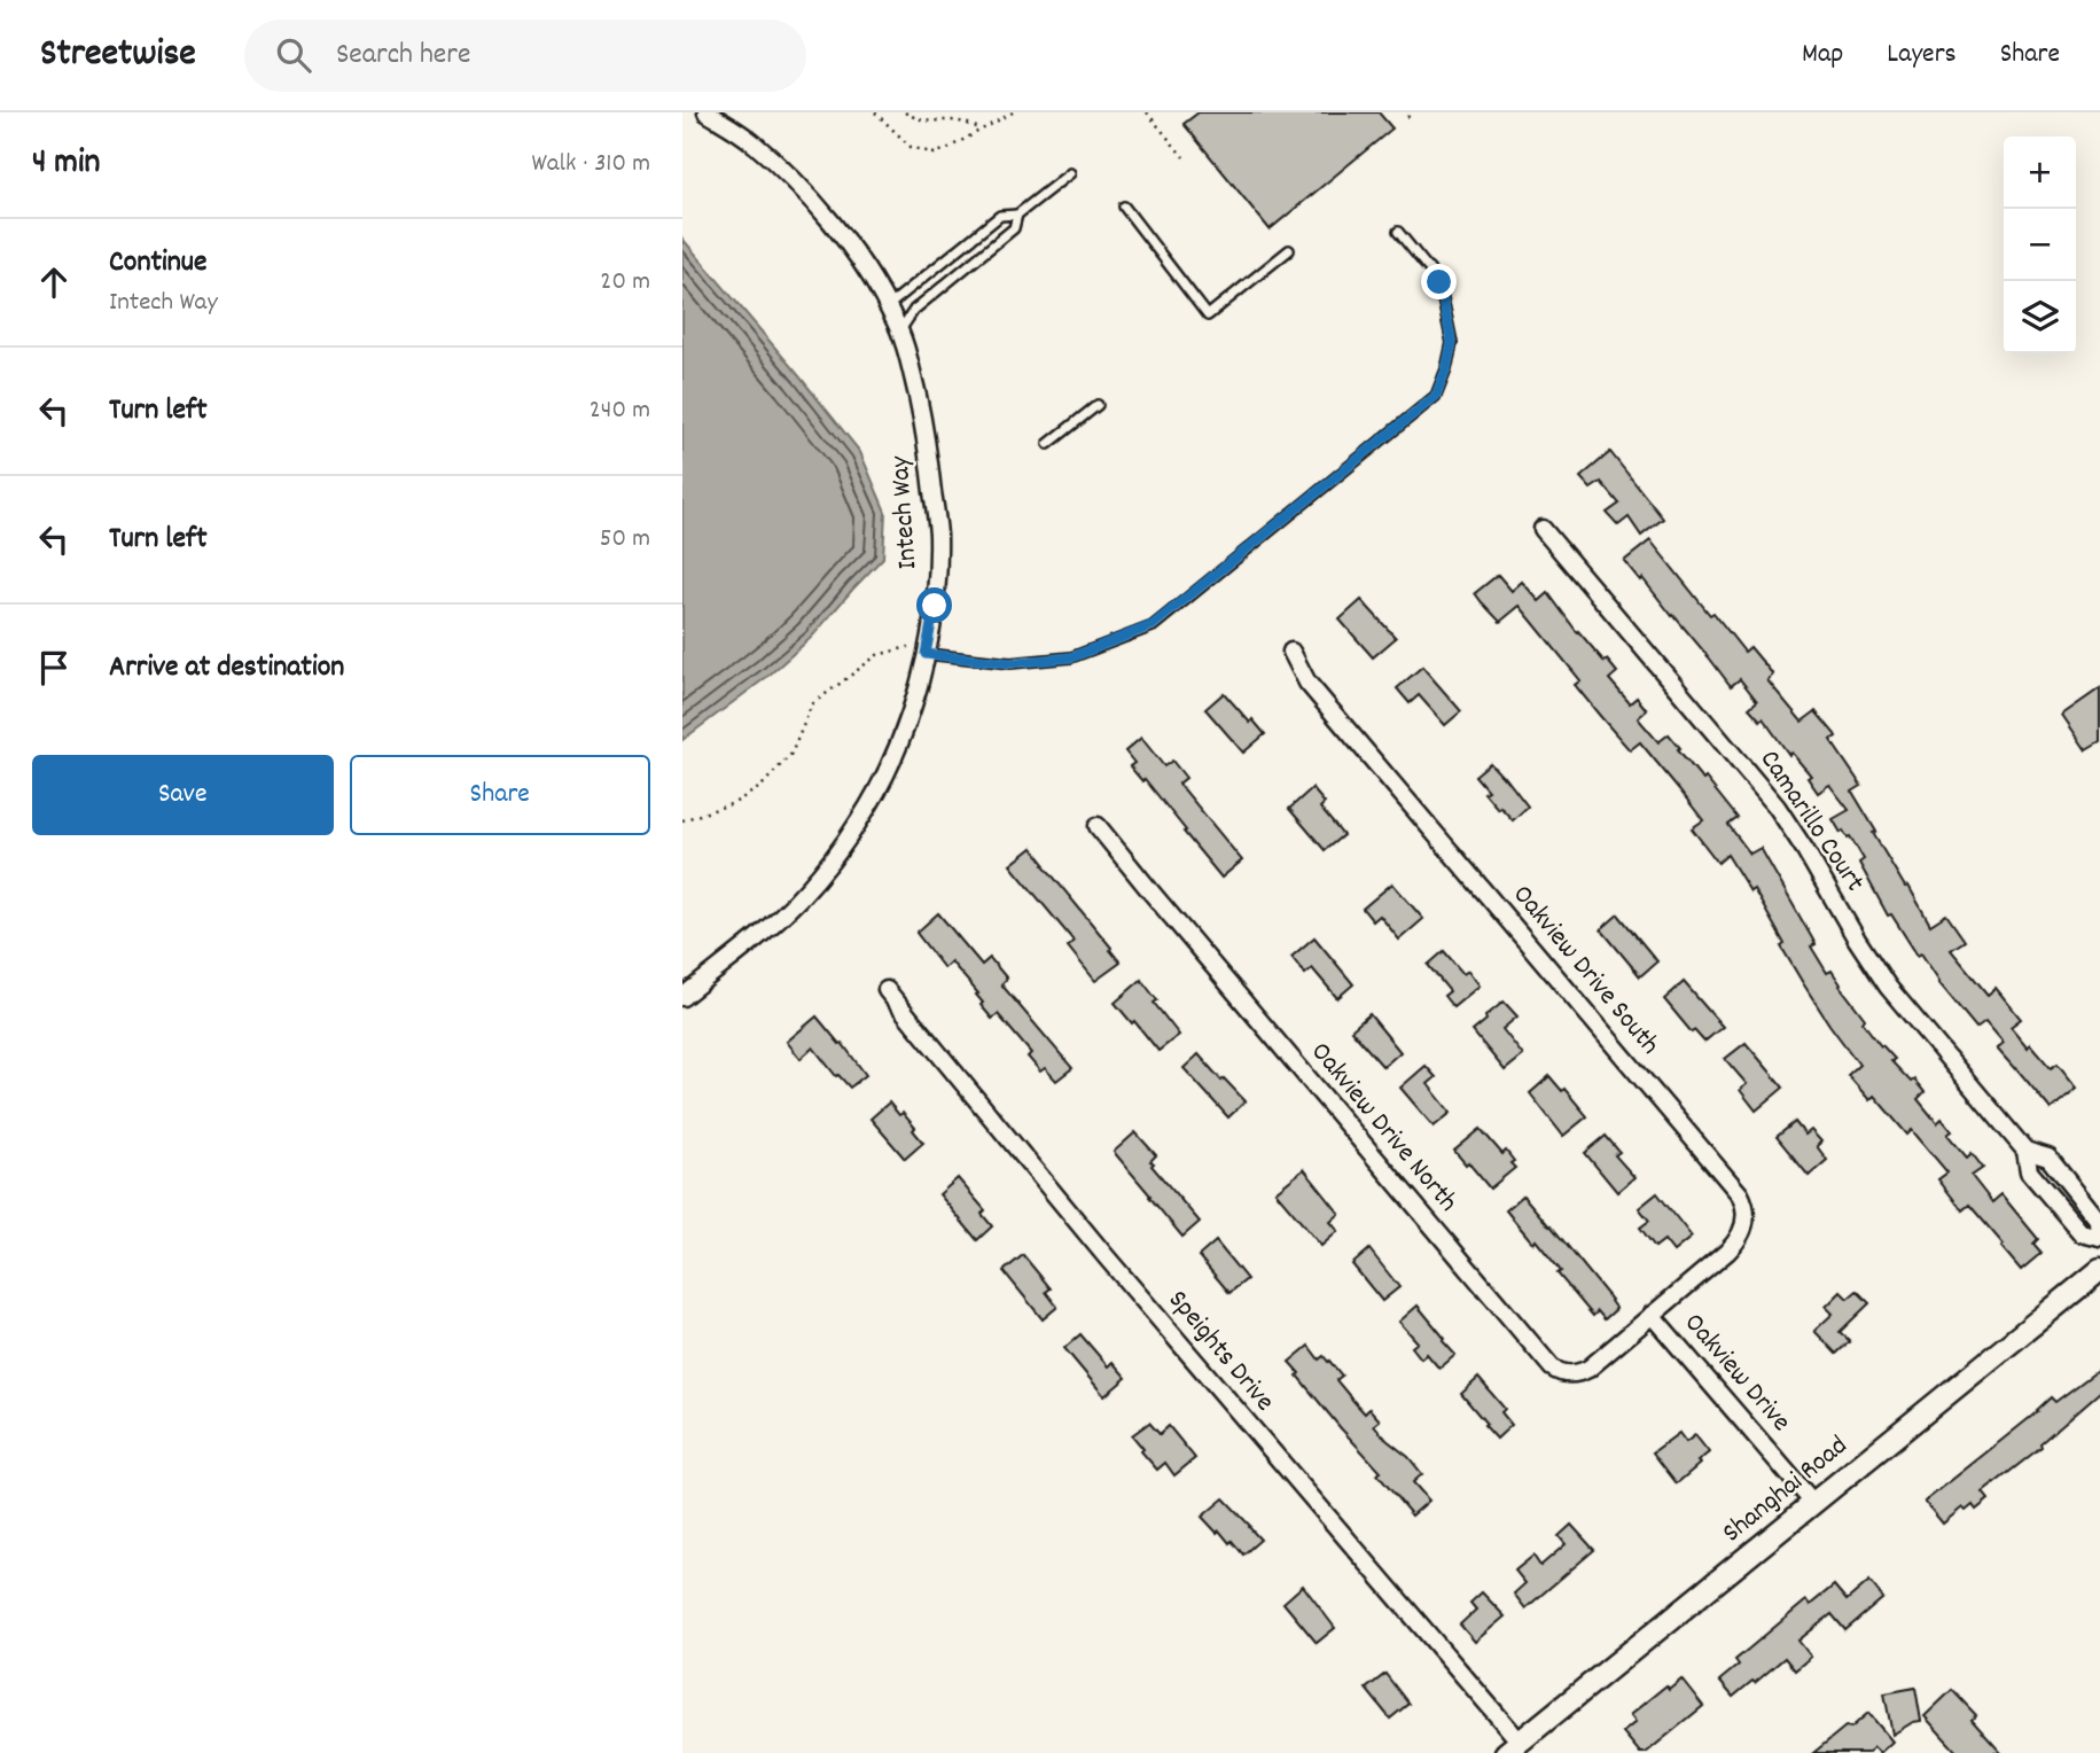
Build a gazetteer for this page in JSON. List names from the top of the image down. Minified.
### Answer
{"streets":{"street":["Intech Way","Camarillo Court","Oakview Drive South","Oakview Drive North","Speights Drive","Oakview Drive","Shanghai Road"]},"crossings":[["Oakview Drive South","Oakview Drive North"],["Oakview Drive South","Oakview Drive"],["Oakview Drive North","Oakview Drive"],["Speights Drive","Shanghai Road"],["Oakview Drive","Shanghai Road"]],"page":{"header":"Streetwise","search":"Search here","nav":["Map","Layers","Share"],"heading":["4 min","Walk · 310 m"],"map_buttons":["+","−"],"list":[["Continue","Intech Way","20 m"],["Turn left","240 m"],["Turn left","50 m"],"Arrive at destination"],"buttons":["Save","Share"]}}
